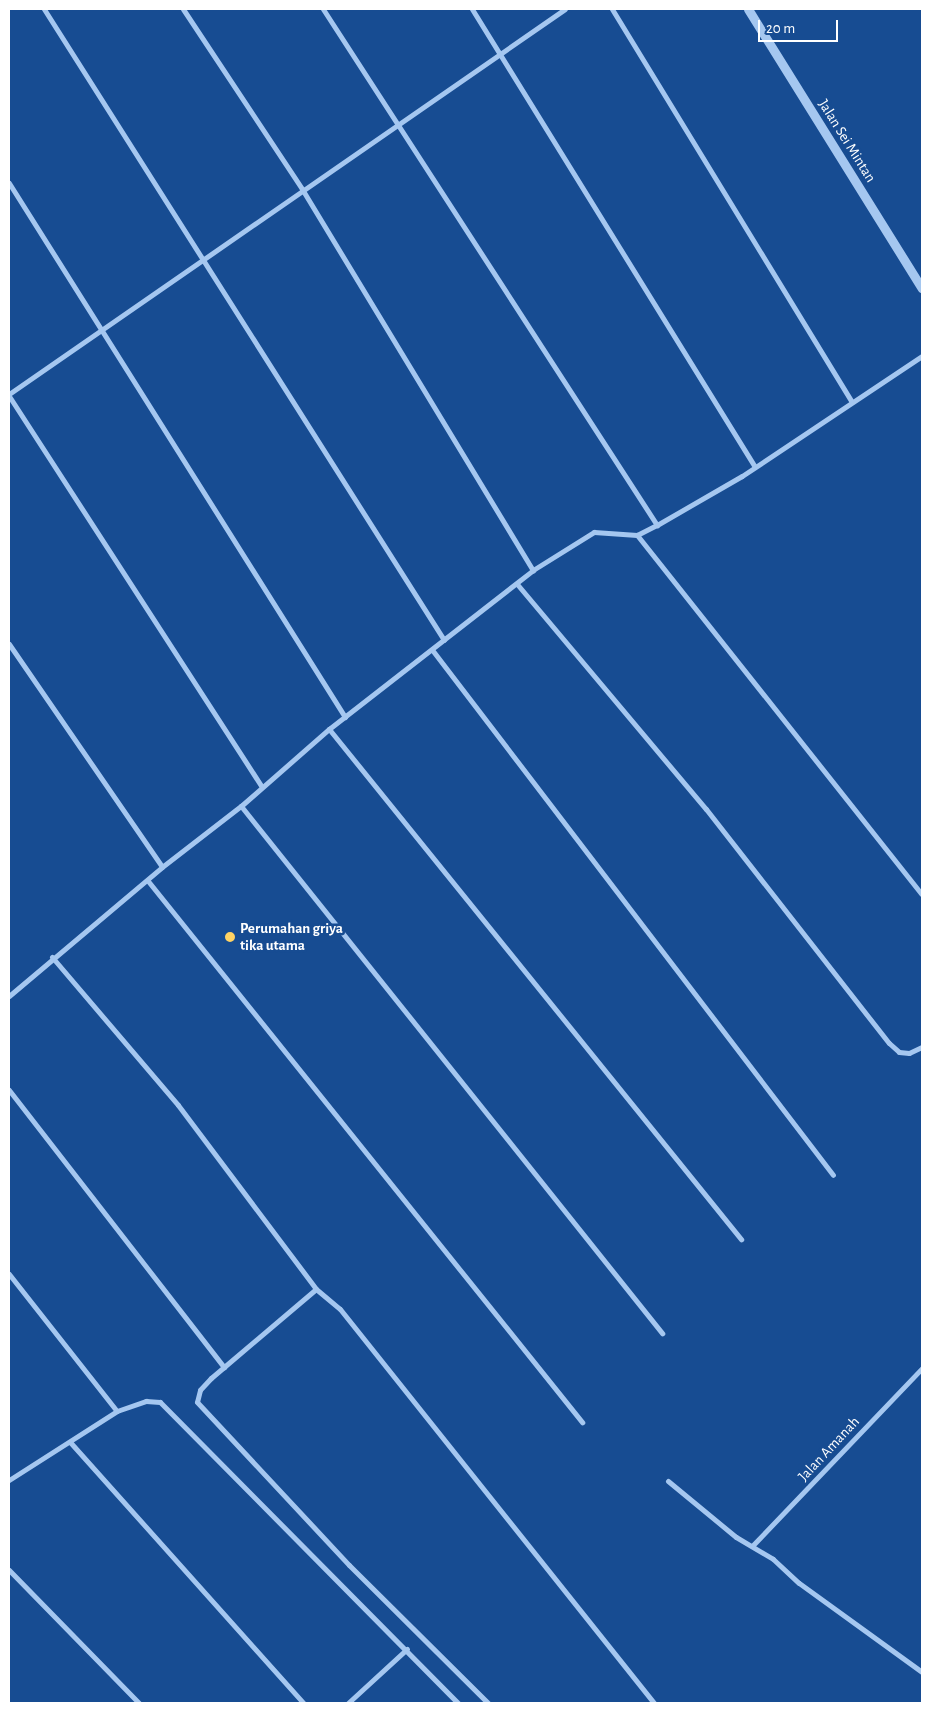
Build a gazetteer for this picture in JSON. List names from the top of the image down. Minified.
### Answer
{"streets":{"street":["Jalan Sei Mintan","Jalan Amanah"]},"places":["Perumahan griya tika utama"],"scale_bar":"20 m"}
